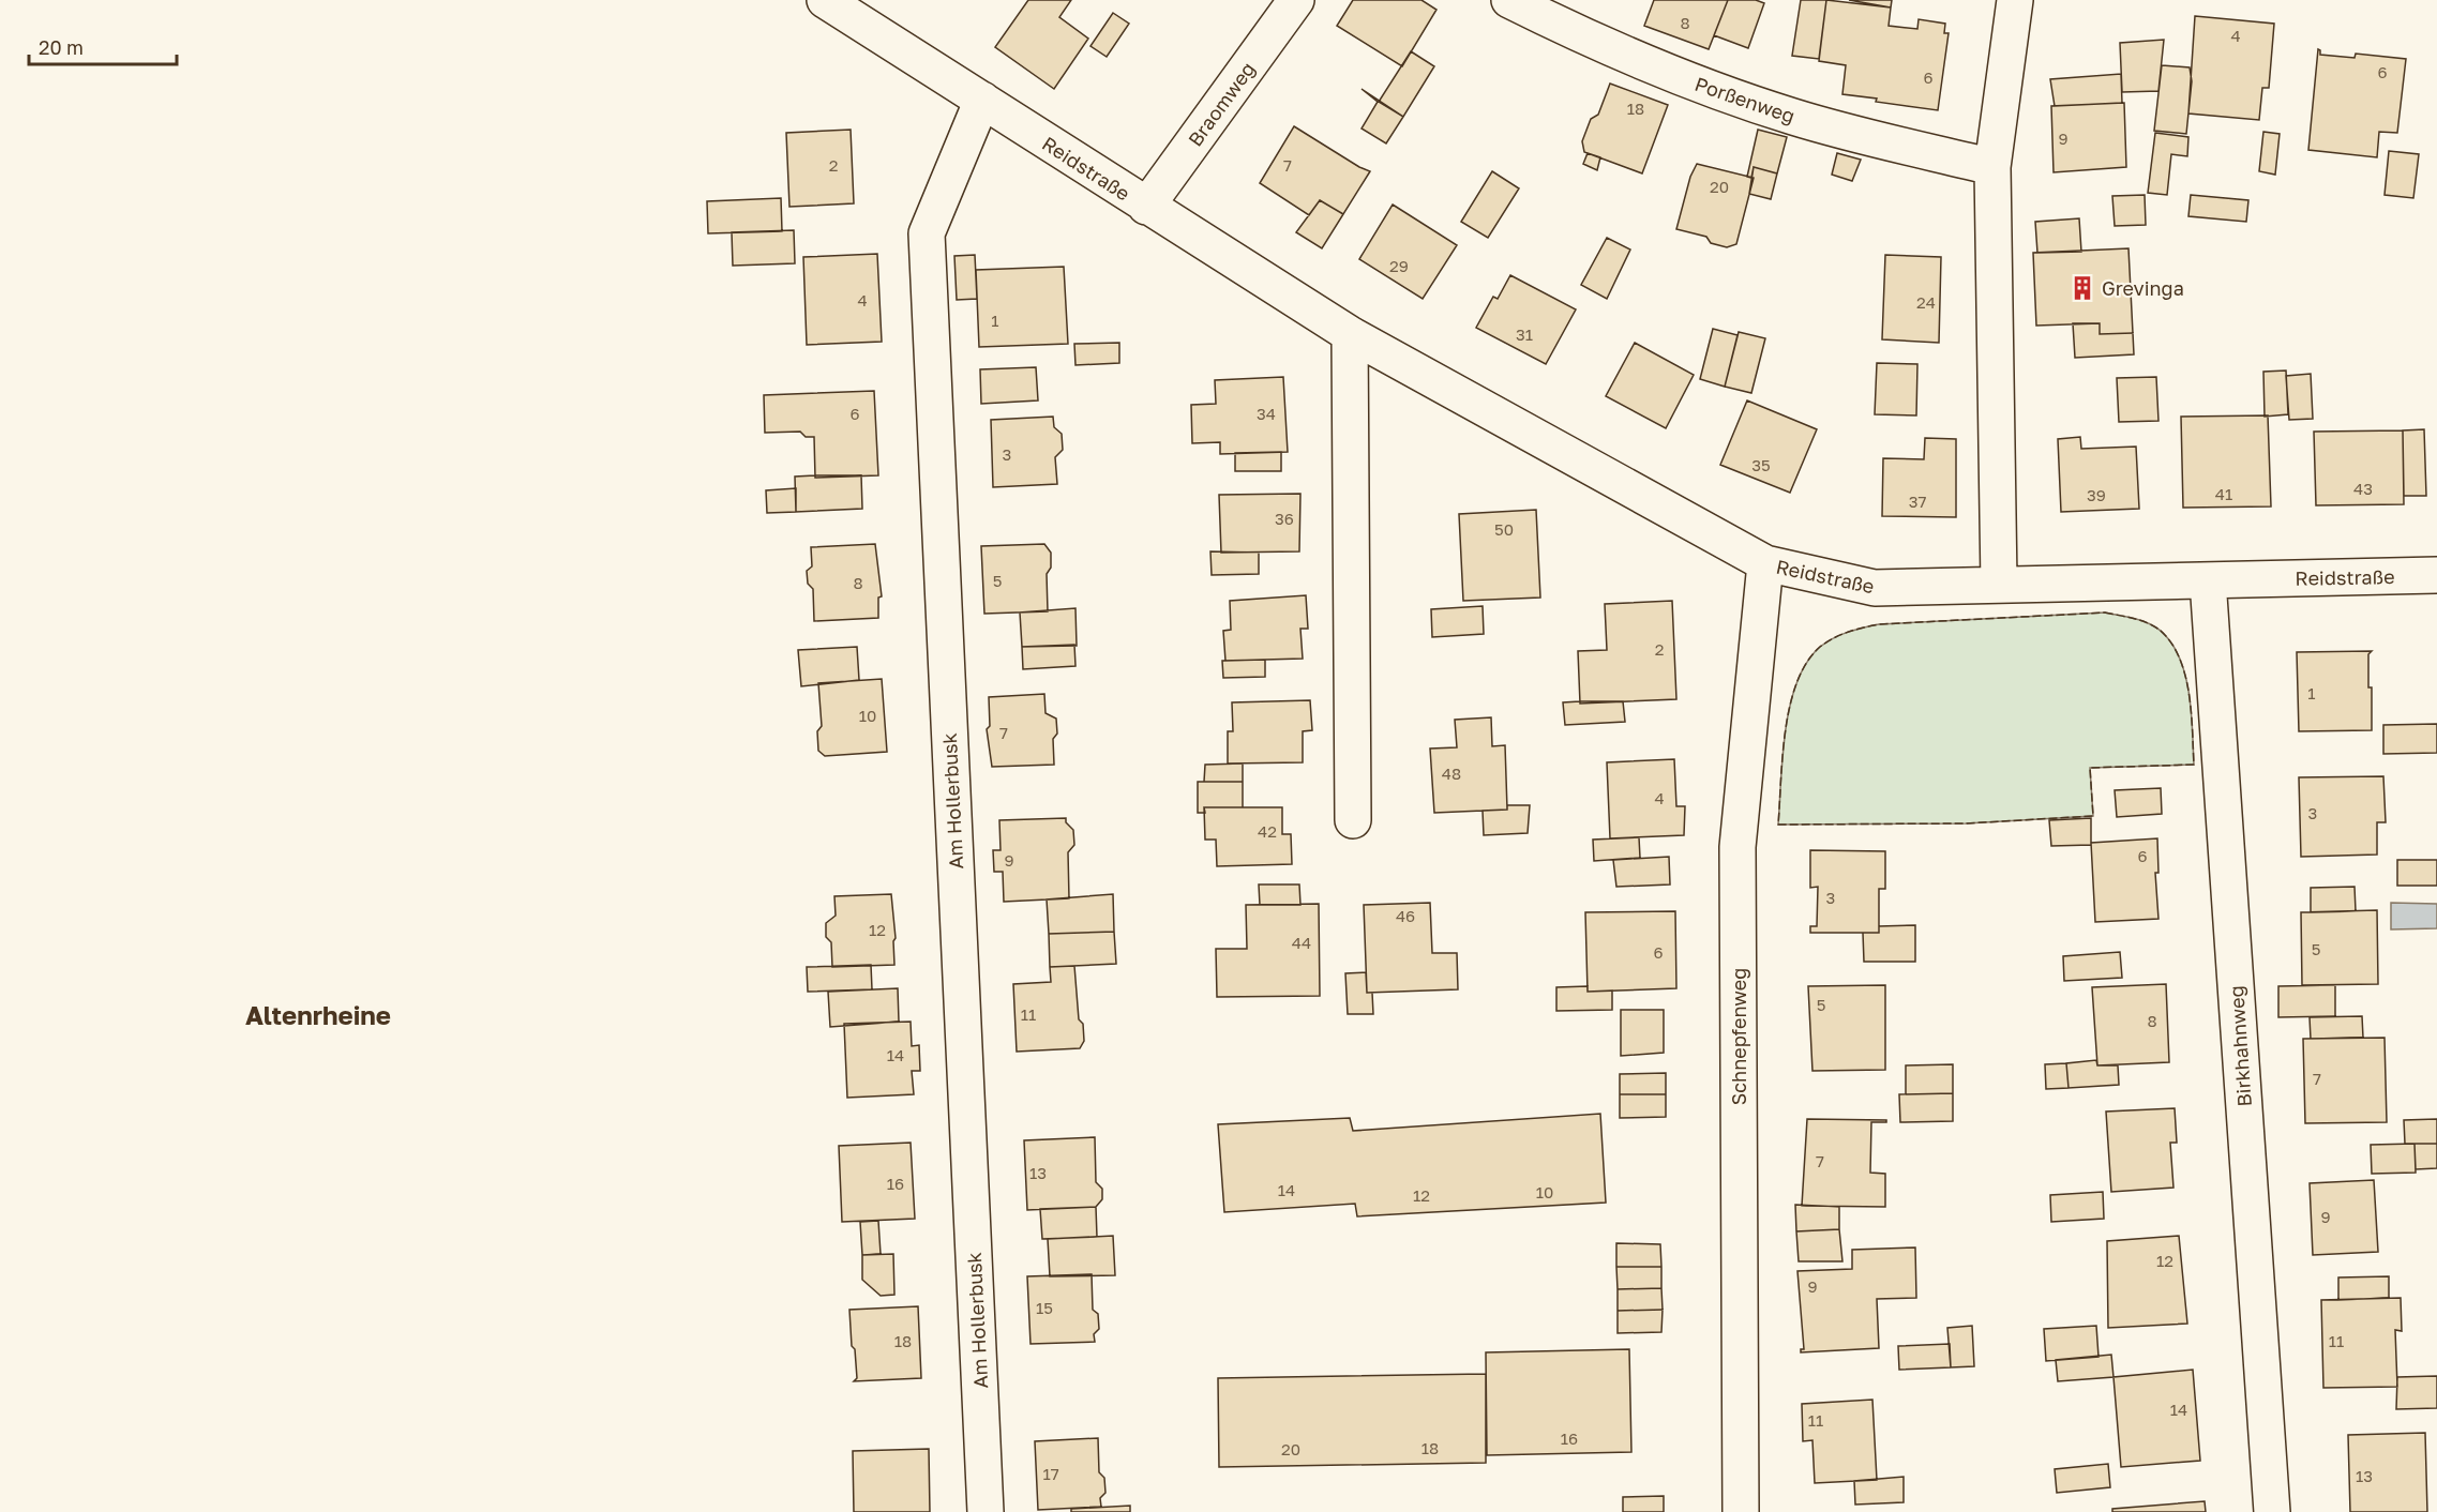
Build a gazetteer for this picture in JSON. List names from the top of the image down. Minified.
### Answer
{"streets":{"street":["Porßenweg","Braomweg","Reidstraße","Am Hollerbusk","Schnepfenweg","Birkhahnweg"]},"crossings":[["Braomweg","Reidstraße"],["Reidstraße","Am Hollerbusk"],["Reidstraße","Schnepfenweg"],["Reidstraße","Birkhahnweg"]],"districts":["Altenrheine"],"places":{"building":["Grevinga"]},"house_numbers":["8","4","6","6","18","9","2","7","20","29","4","24","1","31","6","34","3","35","43","41","39","37","36","50","5","8","2","1","10","7","48","4","3","42","6","9","3","46","12","44","5","6","5","11","8","14","7","7","13","16","14","10","12","9","12","9","15","18","11","14","11","16","18","20","17","13"],"scale_bar":"20 m"}
